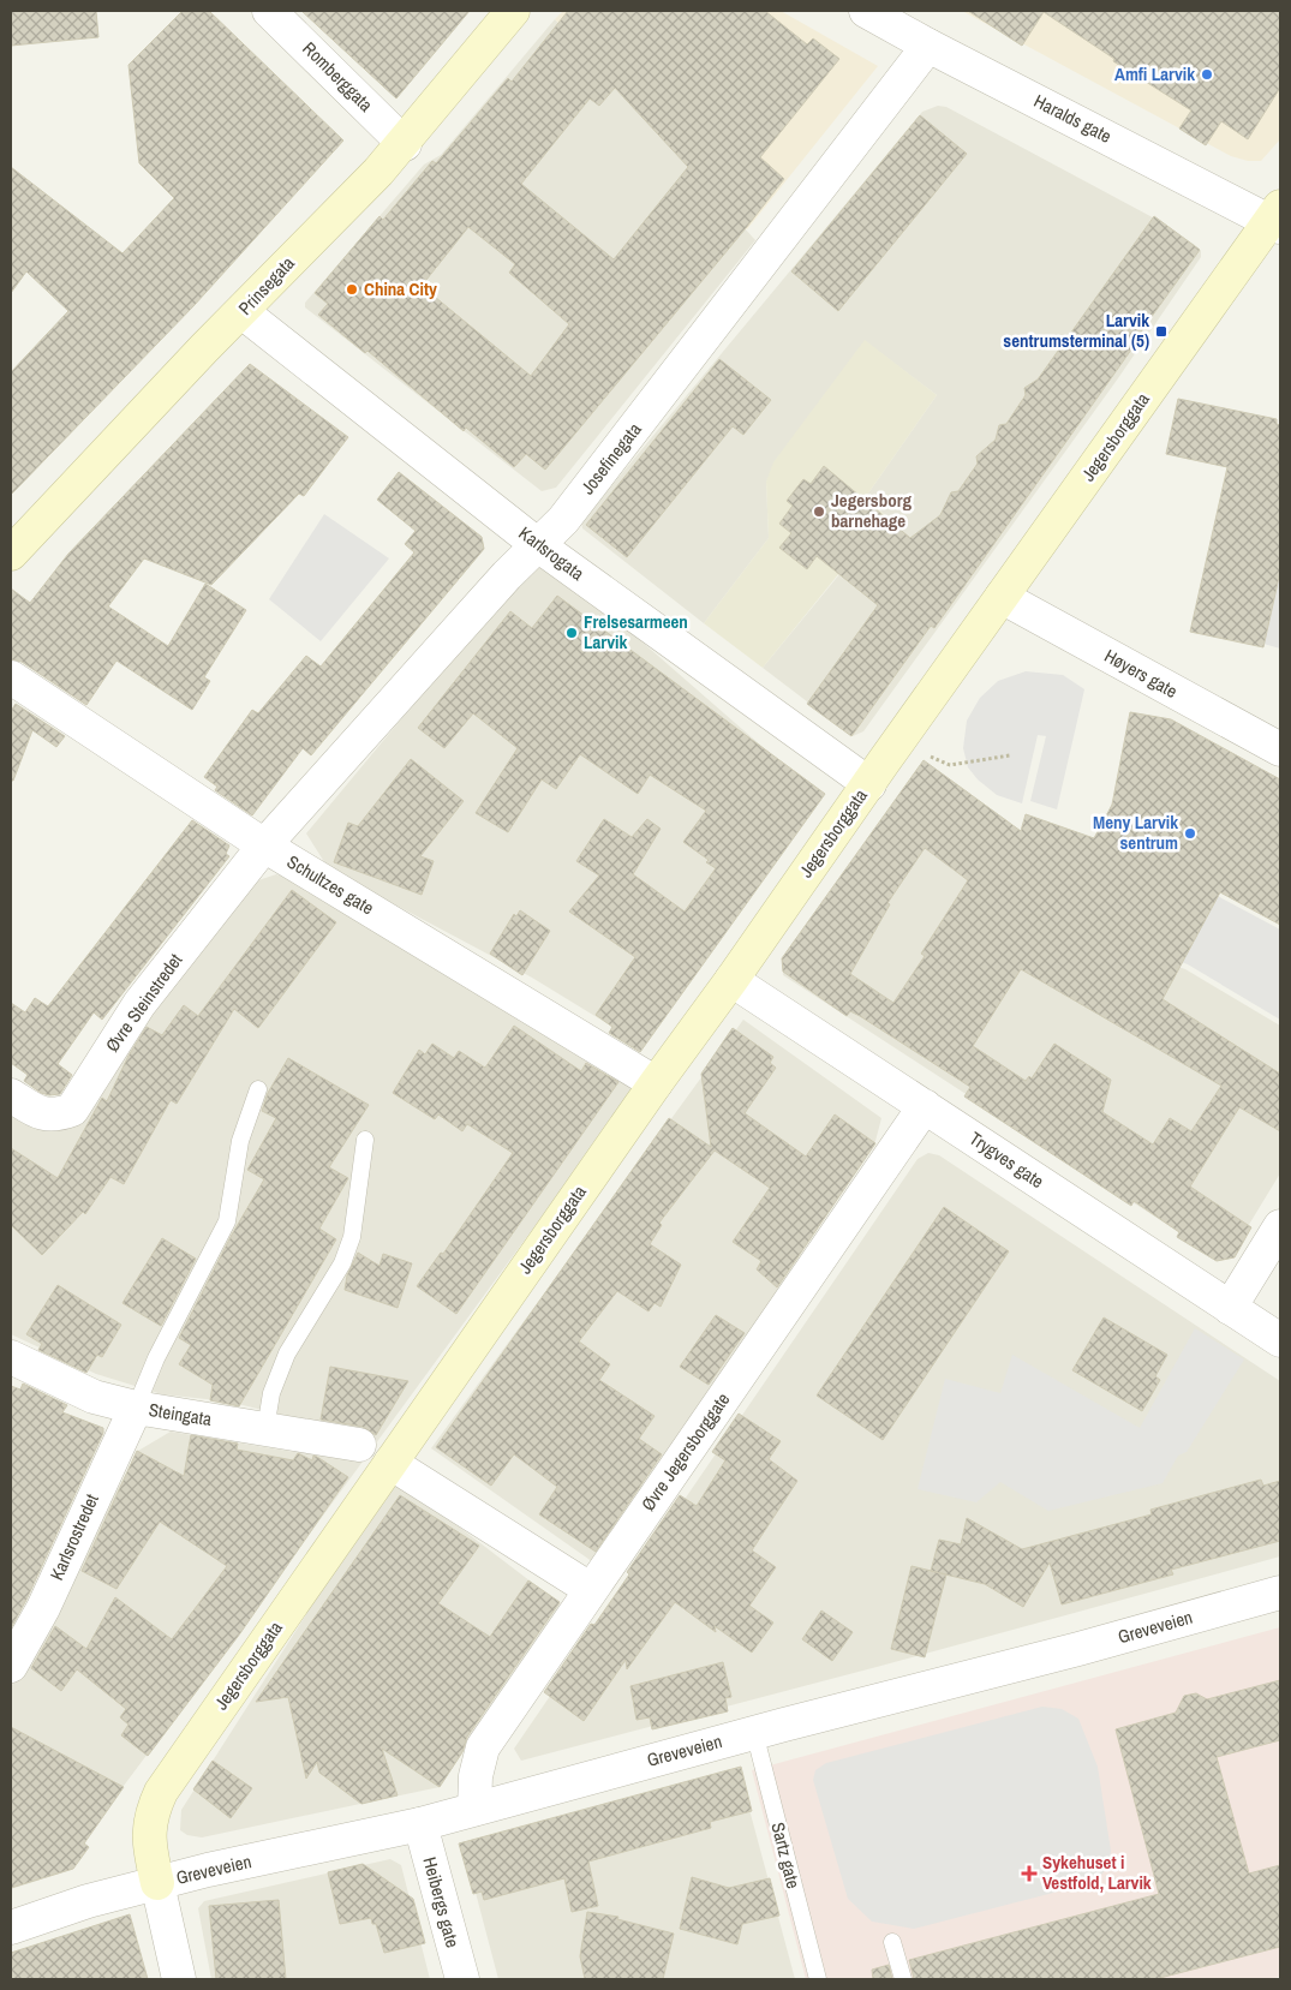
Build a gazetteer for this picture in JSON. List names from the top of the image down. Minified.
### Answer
{"streets":{"main road":["Prinsegata","Jegersborggata"],"street":["Romberggata","Haralds gate","Josefinegata","Karlsrogata","Høyers gate","Schultzes gate","Øvre Steinstredet","Trygves gate","Steingata","Øvre Jegersborggate","Karlsrostredet","Greveveien","Heibergs gate"],"lane":["Sartz gate"]},"crossings":[["Romberggata","Prinsegata"],["Haralds gate","Jegersborggata"],["Haralds gate","Josefinegata"],["Prinsegata","Karlsrogata"],["Jegersborggata","Karlsrogata"],["Jegersborggata","Høyers gate"],["Jegersborggata","Schultzes gate"],["Jegersborggata","Trygves gate"],["Jegersborggata","Greveveien"],["Josefinegata","Karlsrogata"],["Josefinegata","Schultzes gate"],["Josefinegata","Øvre Steinstredet"],["Schultzes gate","Øvre Steinstredet"],["Trygves gate","Øvre Jegersborggate"],["Steingata","Karlsrostredet"],["Øvre Jegersborggate","Greveveien"],["Greveveien","Sartz gate"],["Greveveien","Heibergs gate"]],"places":{"other":["Amfi Larvik","China City","Jegersborg barnehage","Frelsesarmeen Larvik","Meny Larvik sentrum"],"transit":["Larvik sentrumsterminal (5)"],"health":["Sykehuset i Vestfold, Larvik"]}}
